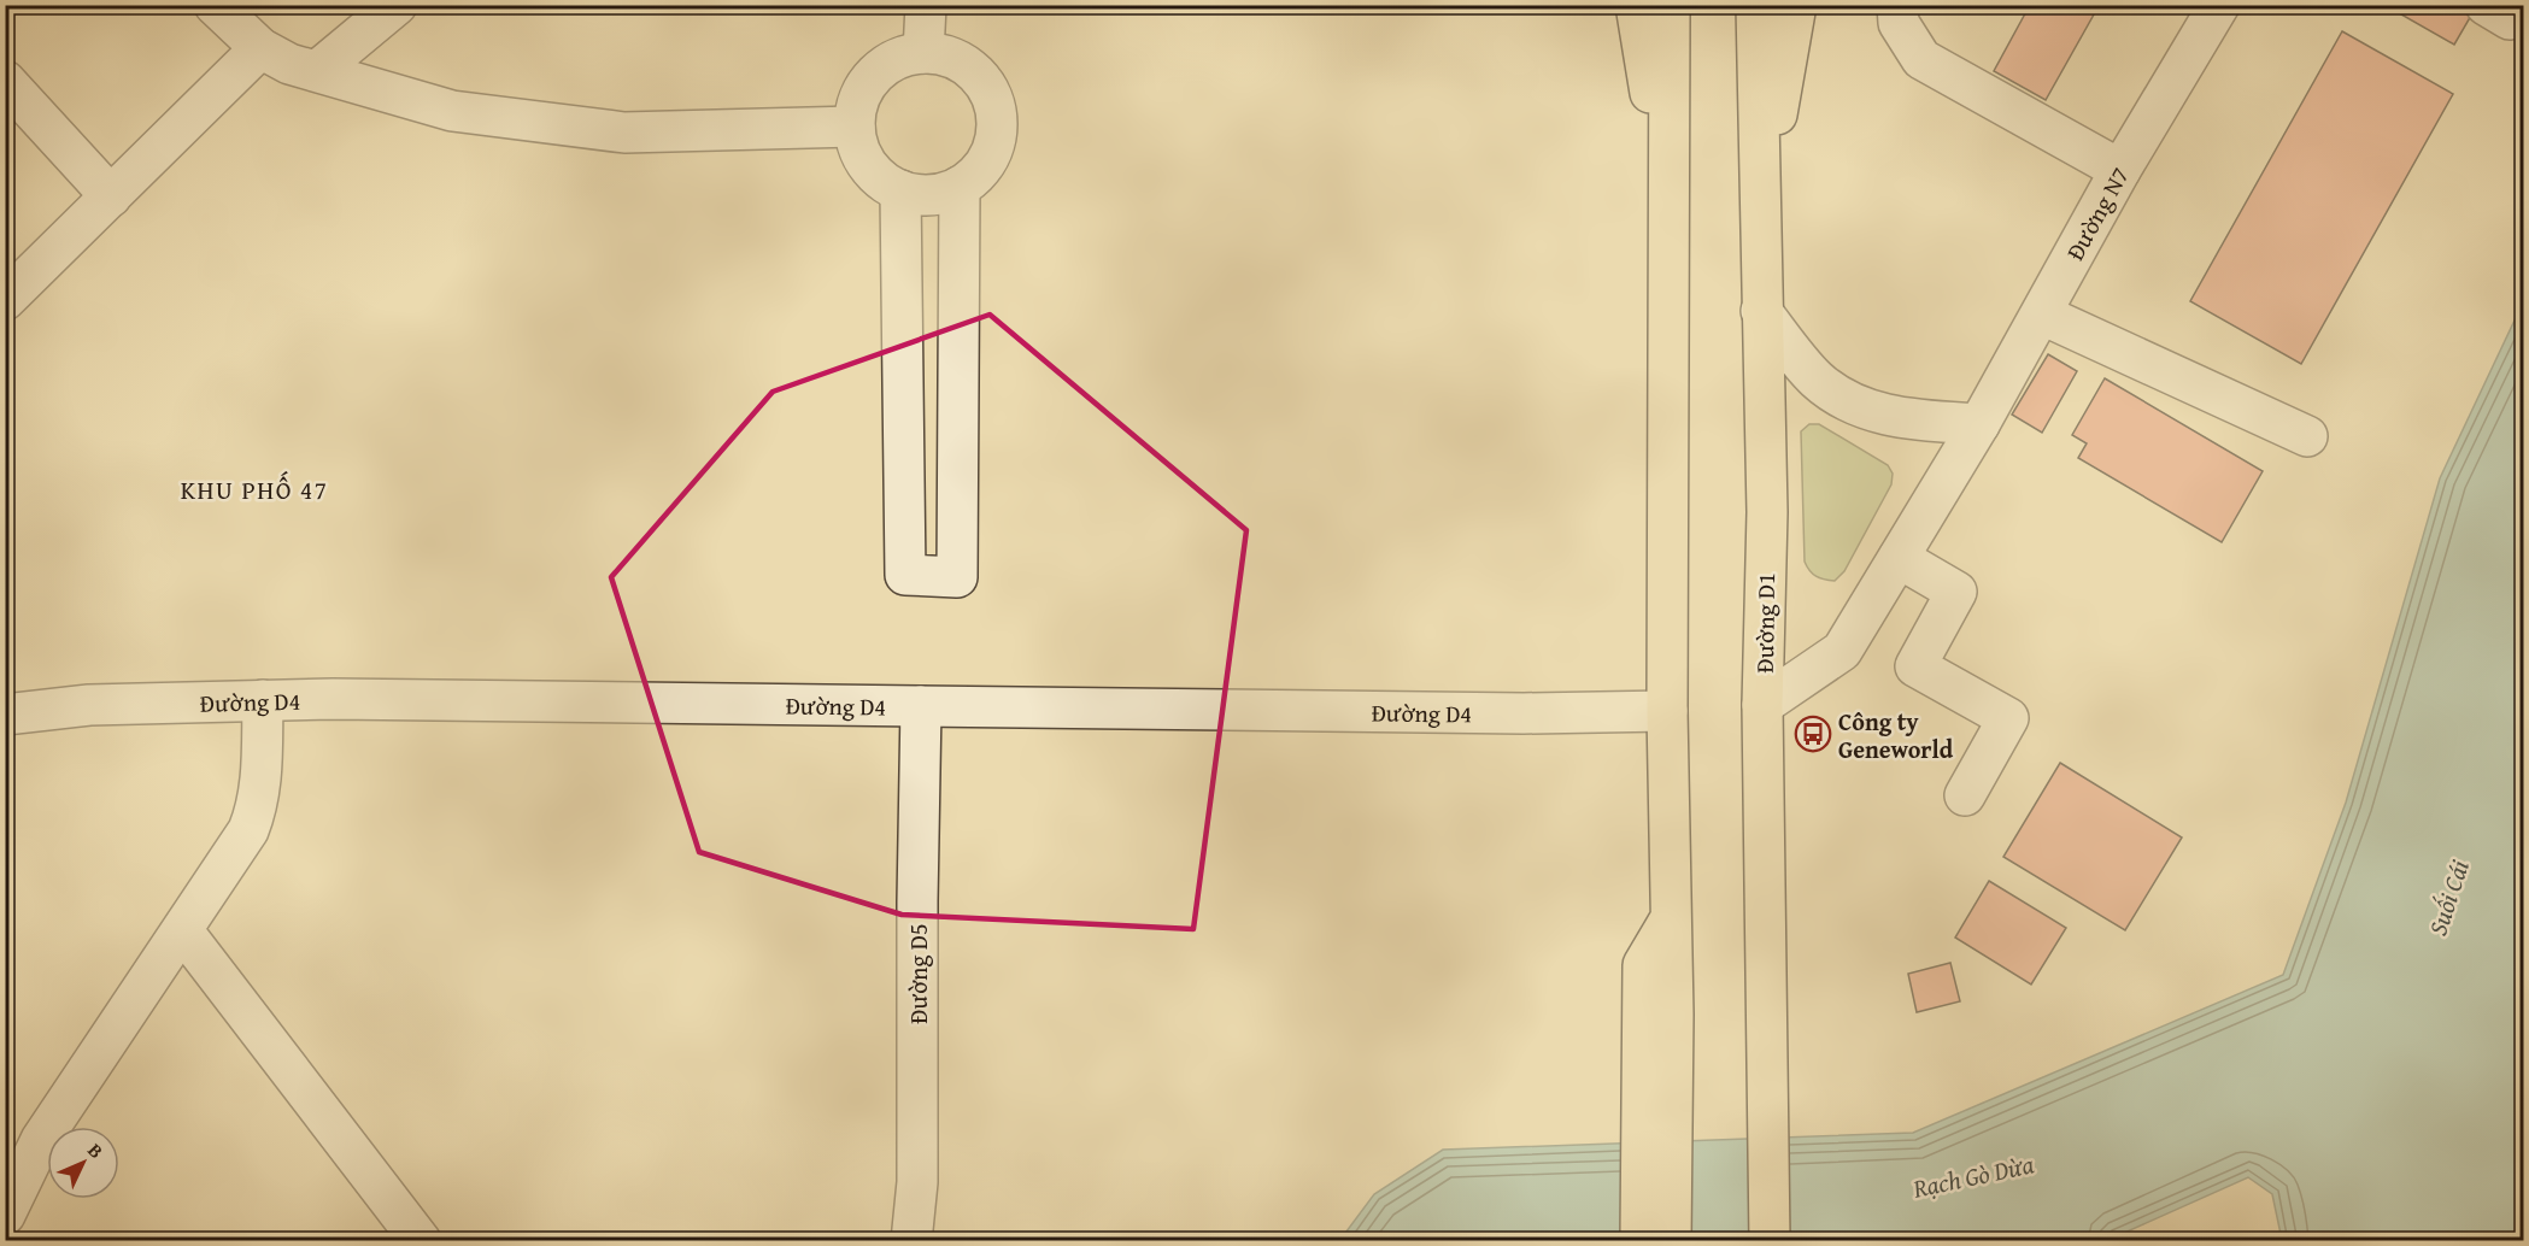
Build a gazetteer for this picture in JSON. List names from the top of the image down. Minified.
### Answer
{"streets":{"main road":["Đường D1"],"street":["Đường N7","Đường D4","Đường D5"]},"crossings":[["Đường N7","Đường D1"],["Đường D4","Đường D5"]],"districts":["KHU PHỐ 47"],"water":["Suối Cái","Rạch Gò Dừa"],"places":{"bus stop":["Công ty Geneworld"]},"north":"top right"}
